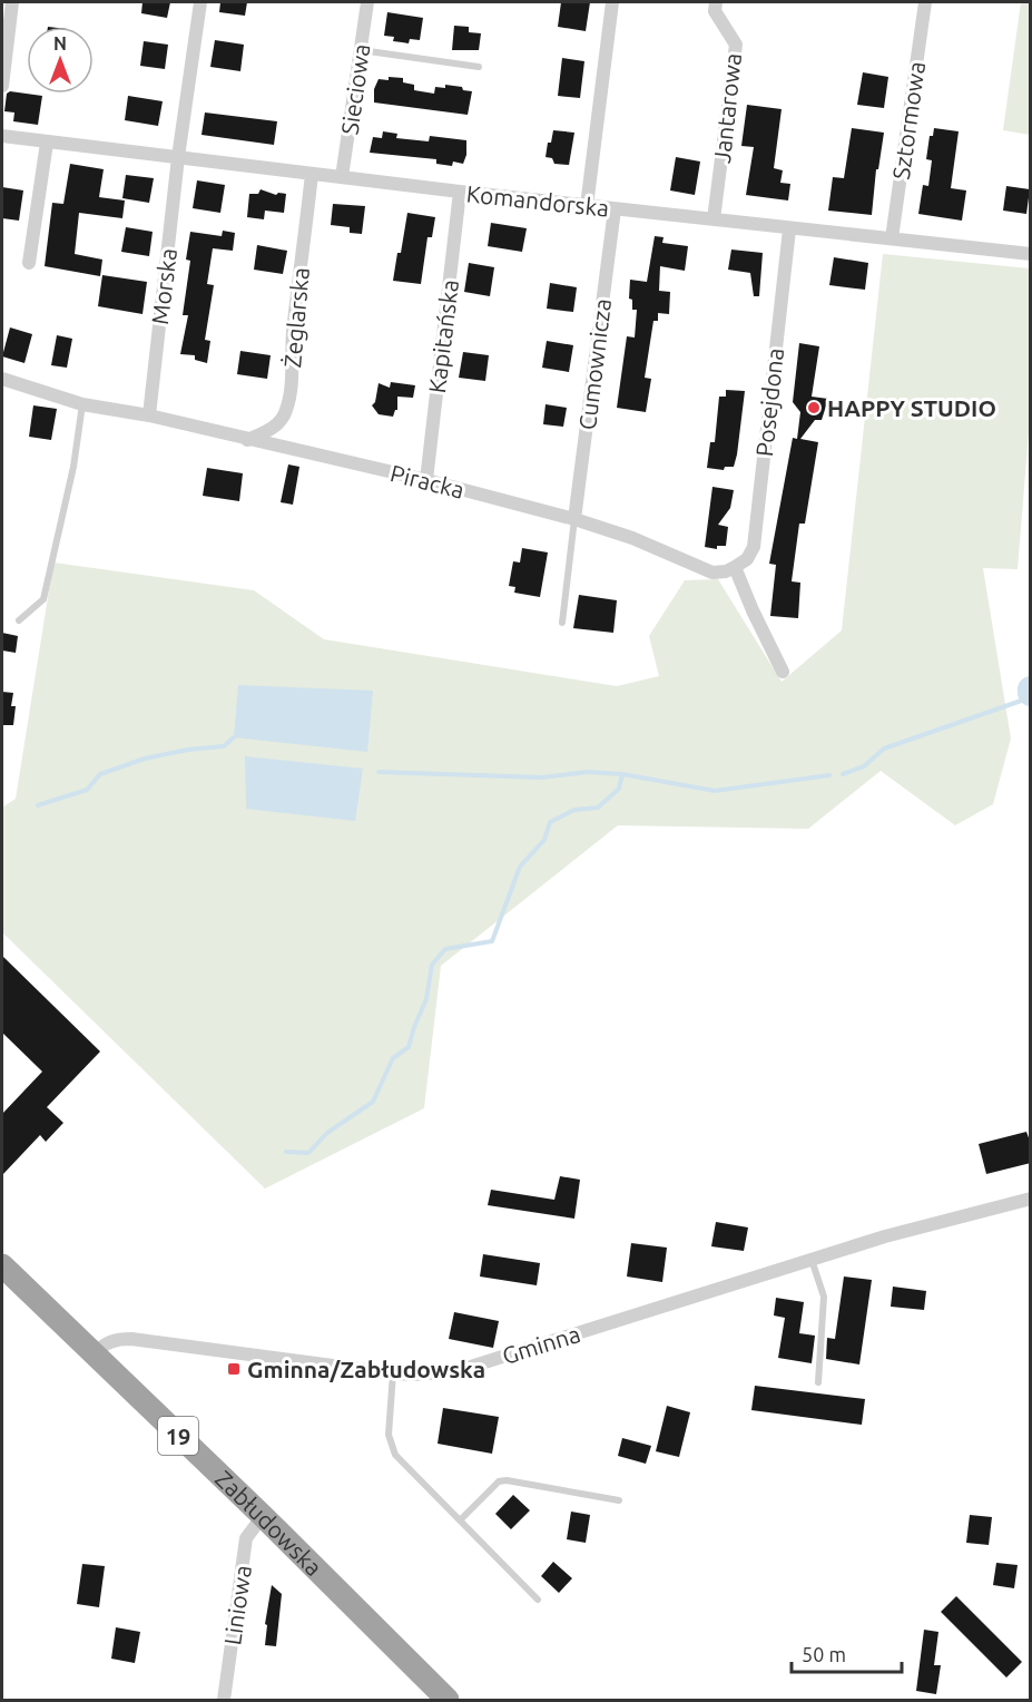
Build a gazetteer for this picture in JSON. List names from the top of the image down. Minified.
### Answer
{"streets":{"highway":["19","Zabłudowska"],"street":["Sieciowa","Jantarowa","Sztormowa","Komandorska","Morska","Żeglarska","Kapitańska","Cumownicza","Posejdona","Piracka","Gminna","Liniowa"]},"crossings":[["Sieciowa","Komandorska"],["Jantarowa","Komandorska"],["Sztormowa","Komandorska"],["Komandorska","Morska"],["Komandorska","Żeglarska"],["Komandorska","Kapitańska"],["Komandorska","Cumownicza"],["Komandorska","Posejdona"],["Morska","Piracka"],["Żeglarska","Piracka"],["Kapitańska","Piracka"],["Cumownicza","Piracka"],["Posejdona","Piracka"],["Gminna","Zabłudowska"],["Zabłudowska","Liniowa"]],"places":{"other":["HAPPY STUDIO"],"transit":["Gminna/Zabłudowska"]},"scale_bar":"50 m","north":"top"}
